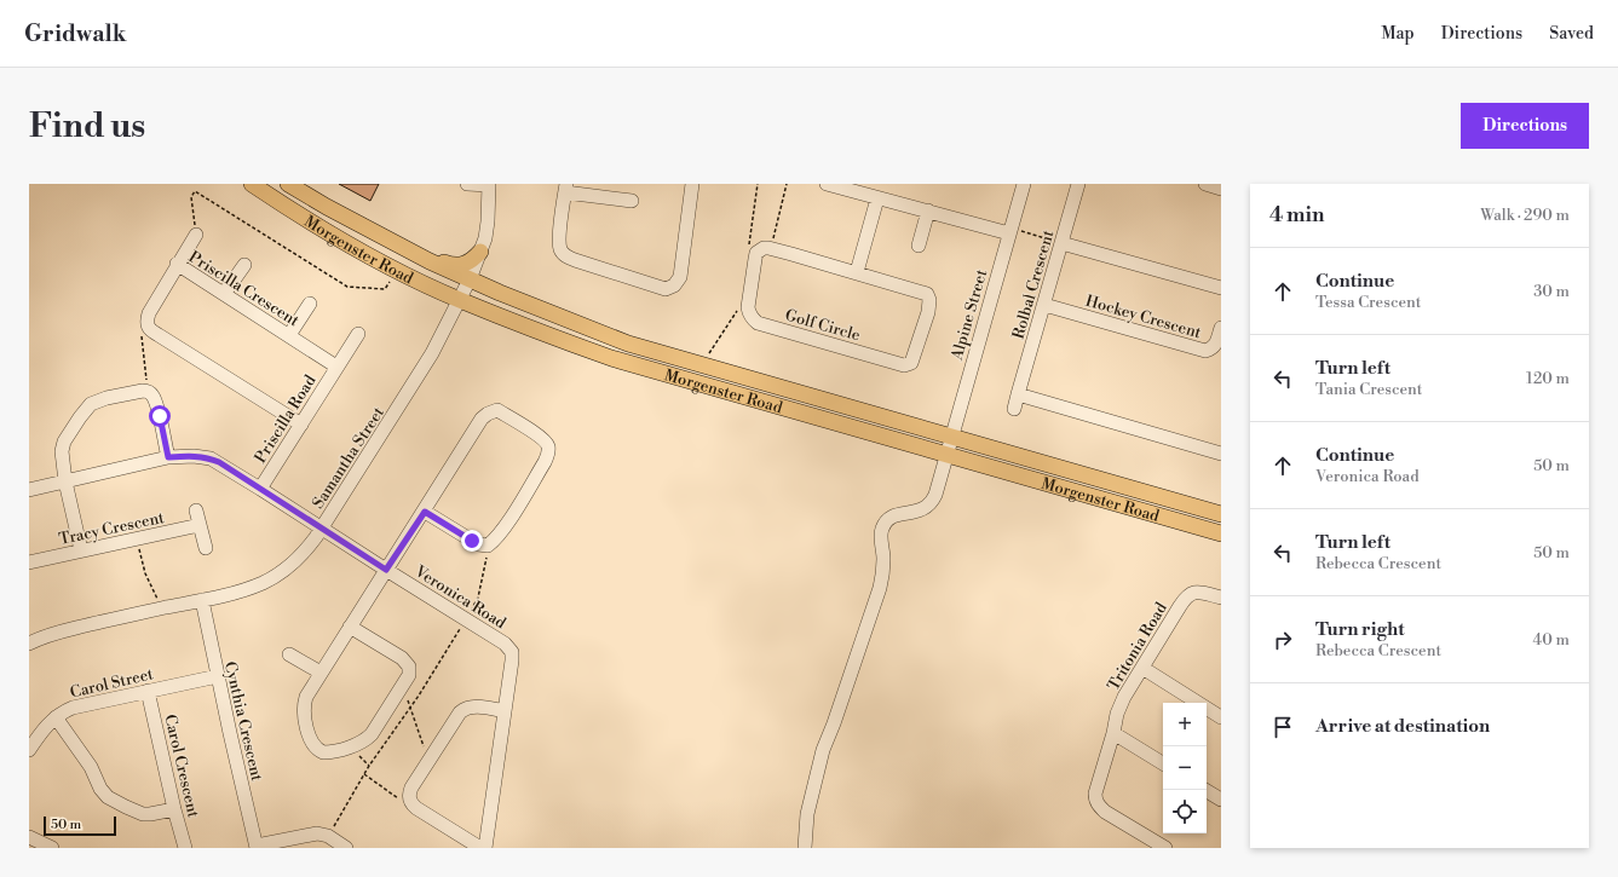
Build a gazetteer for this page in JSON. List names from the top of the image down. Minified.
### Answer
{"streets":{"main road":["Morgenster Road"],"street":["Rolbal Crescent","Priscilla Crescent","Alpine Street","Hockey Crescent","Golf Circle","Priscilla Road","Samantha Street","Tracy Crescent","Veronica Road","Tritonia Road","Carol Street","Cynthia Crescent","Carol Crescent"]},"crossings":[["Morgenster Road","Alpine Street"],["Morgenster Road","Samantha Street"],["Rolbal Crescent","Hockey Crescent"],["Priscilla Crescent","Priscilla Road"],["Priscilla Road","Veronica Road"],["Samantha Street","Veronica Road"],["Samantha Street","Cynthia Crescent"],["Carol Street","Cynthia Crescent"],["Carol Street","Carol Crescent"]],"scale_bar":"50 m","page":{"header":"Gridwalk","nav":["Map","Directions","Saved"],"buttons":"Directions","title":"Find us","heading":["4 min","Walk · 290 m"],"list":[["Continue","Tessa Crescent","30 m"],["Turn left","Tania Crescent","120 m"],["Continue","Veronica Road","50 m"],["Turn left","Rebecca Crescent","50 m"],["Turn right","Rebecca Crescent","40 m"],"Arrive at destination"],"map_buttons":["+","−"],"scale":"50 m"}}
